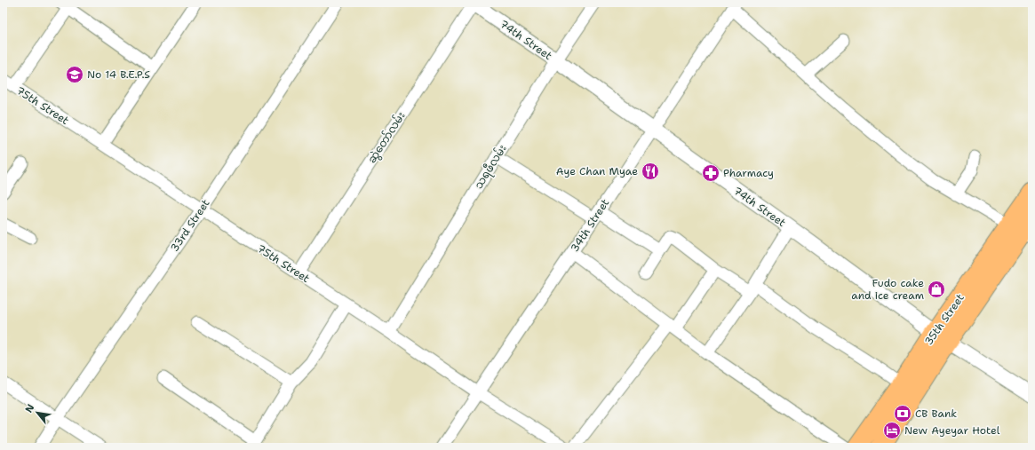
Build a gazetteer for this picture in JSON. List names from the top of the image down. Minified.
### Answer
{"streets":{"main road":["35th Street"],"street":["74th Street","75th Street","ဆွဲတော်လမ်း","သရဖီလမ်း","33rd Street","34th Street"]},"crossings":[["74th Street","ဆွဲတော်လမ်း"],["74th Street","သရဖီလမ်း"],["74th Street","34th Street"],["74th Street","35th Street"],["75th Street","ဆွဲတော်လမ်း"],["75th Street","သရဖီလမ်း"],["75th Street","33rd Street"],["75th Street","34th Street"]],"places":{"school or university":["No 14 B.E.P.S"],"restaurant":["Aye Chan Myae"],"pharmacy":["Pharmacy"],"shop":["Fudo cake and ice cream"],"bank":["CB Bank"],"hotel":["New Ayeyar Hotel"]},"north":"top left"}
